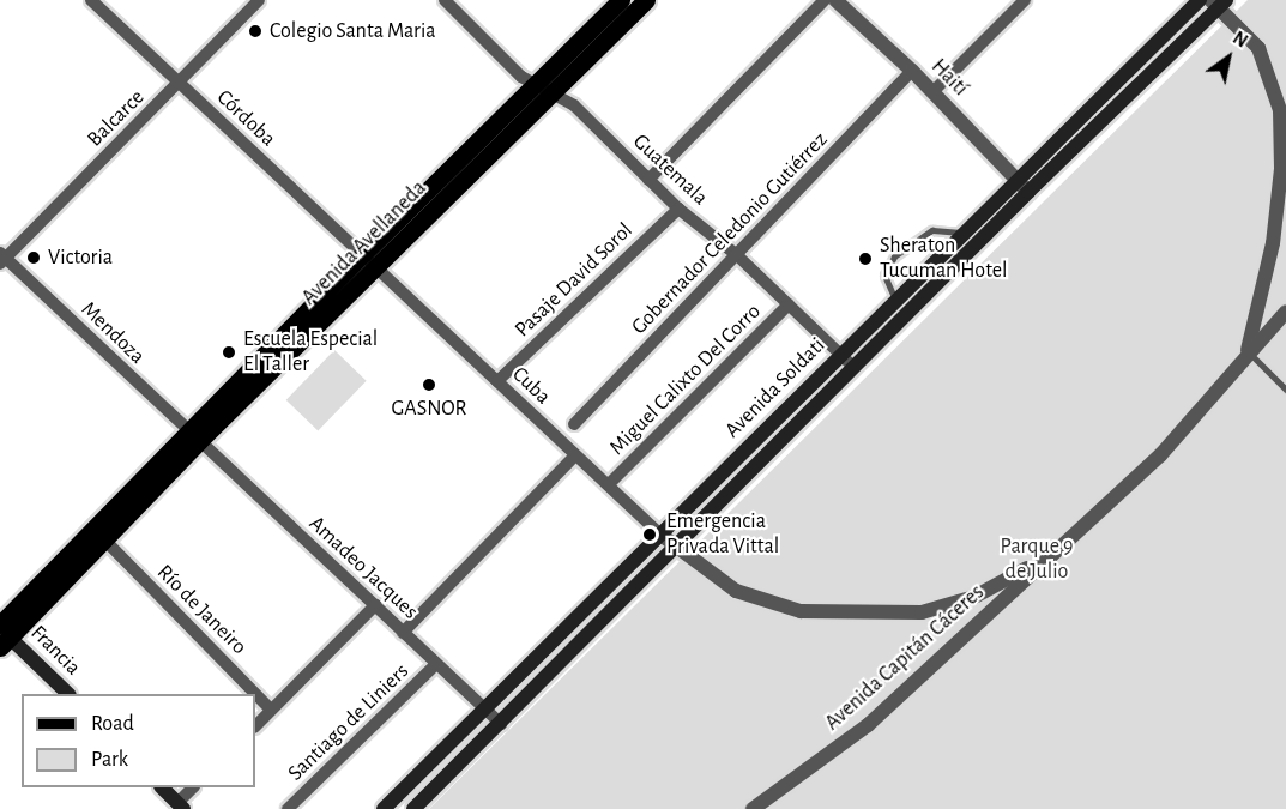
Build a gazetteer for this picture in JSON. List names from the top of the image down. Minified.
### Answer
{"streets":{"main road":["Avenida Avellaneda","Avenida Soldati","Francia"],"street":["Haití","Balcarce","Córdoba","Guatemala","Gobernador Celedonio Gutiérrez","Pasaje David Sorol","Mendoza","Miguel Calixto Del Corro","Cuba","Amadeo Jacques","Río de Janeiro","Avenida Capitán Cáceres","Santiago de Liniers"]},"crossings":[["Haití","Gobernador Celedonio Gutiérrez"],["Haití","Avenida Soldati"],["Balcarce","Córdoba"],["Balcarce","Mendoza"],["Córdoba","Avenida Avellaneda"],["Córdoba","Cuba"],["Guatemala","Gobernador Celedonio Gutiérrez"],["Guatemala","Avenida Avellaneda"],["Guatemala","Pasaje David Sorol"],["Guatemala","Miguel Calixto Del Corro"],["Guatemala","Avenida Soldati"],["Avenida Avellaneda","Mendoza"],["Avenida Avellaneda","Cuba"],["Avenida Avellaneda","Amadeo Jacques"],["Avenida Avellaneda","Río de Janeiro"],["Avenida Avellaneda","Francia"],["Pasaje David Sorol","Cuba"],["Mendoza","Amadeo Jacques"],["Miguel Calixto Del Corro","Cuba"],["Cuba","Avenida Soldati"],["Avenida Soldati","Amadeo Jacques"],["Amadeo Jacques","Santiago de Liniers"]],"parks":["Parque 9 de Julio"],"places":["Colegio Santa Maria","Victoria","Sheraton Tucuman Hotel","Escuela Especial El Taller","GASNOR","Emergencia Privada Vittal"],"legend":["Road","Park"],"north":"top right"}
